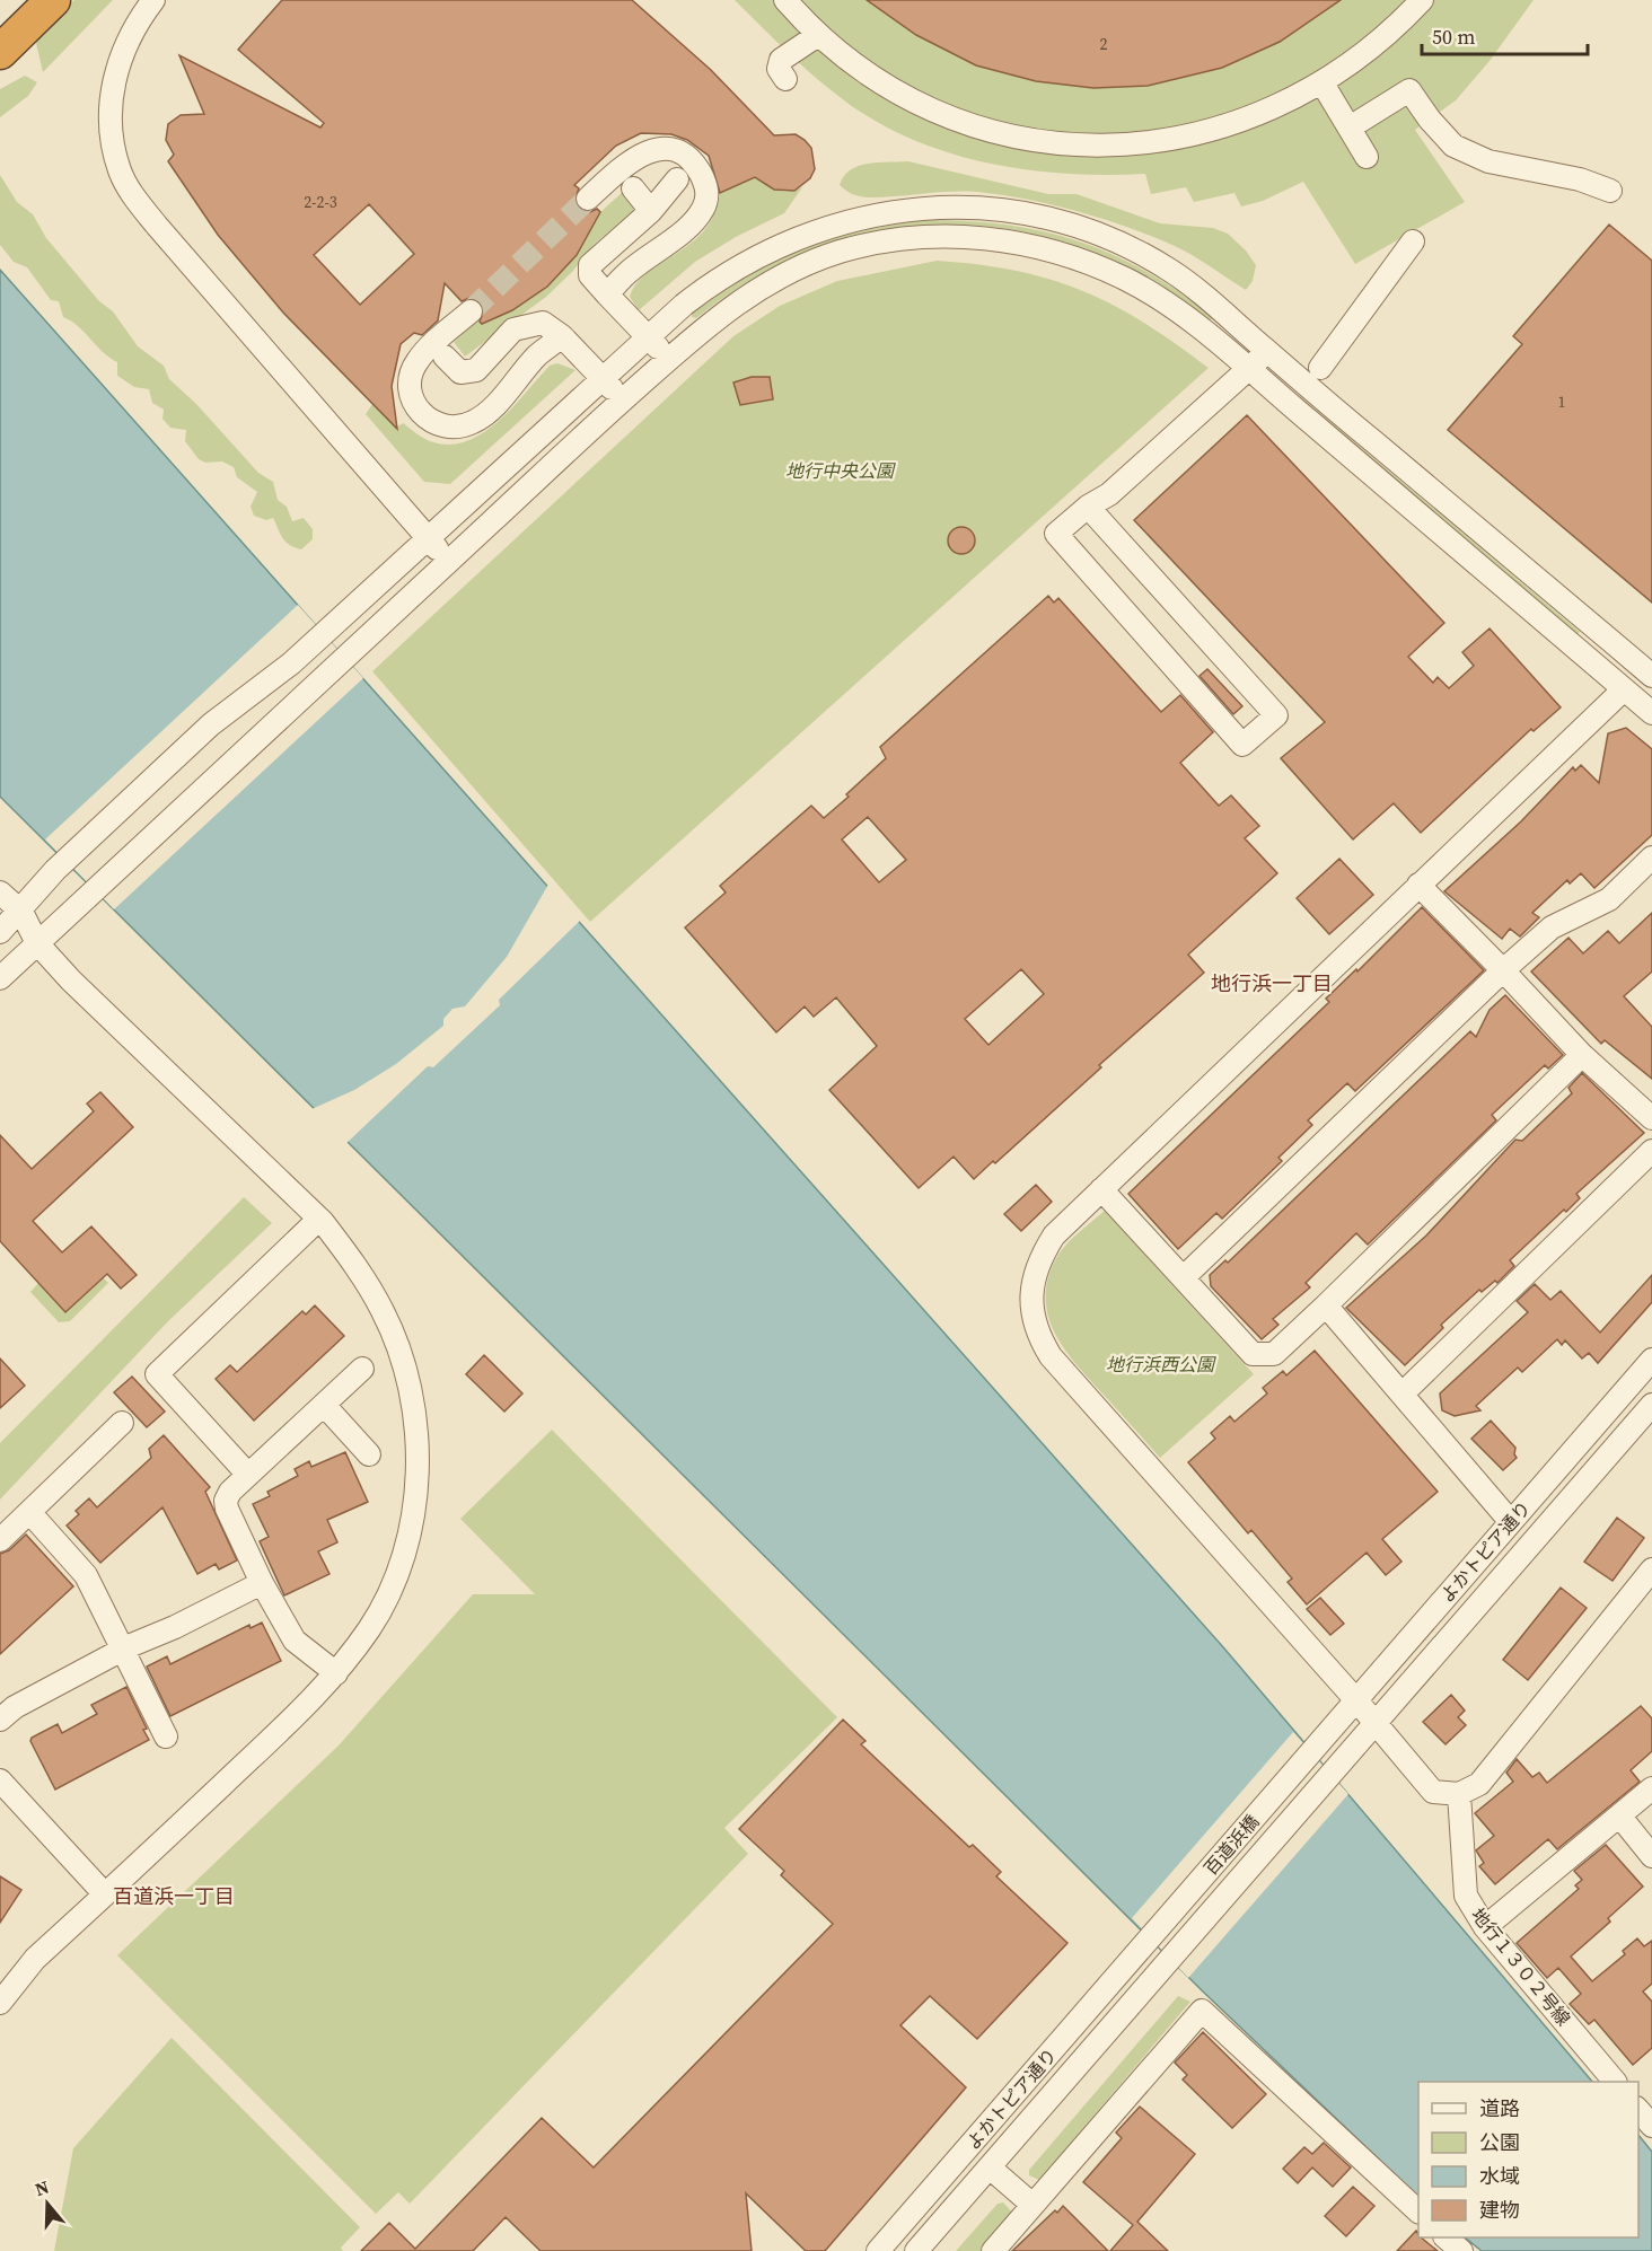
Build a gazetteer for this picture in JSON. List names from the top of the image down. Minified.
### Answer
{"streets":{"street":["よかトピア通り","百道浜橋","地行１３０２号線"]},"crossings":[["よかトピア通り","百道浜橋"]],"districts":["地行浜一丁目","百道浜一丁目"],"parks":["地行中央公園","地行浜西公園"],"house_numbers":["2","2-2-3","1"],"legend":["道路","公園","水域","建物"],"scale_bar":"50 m","north":"top"}
